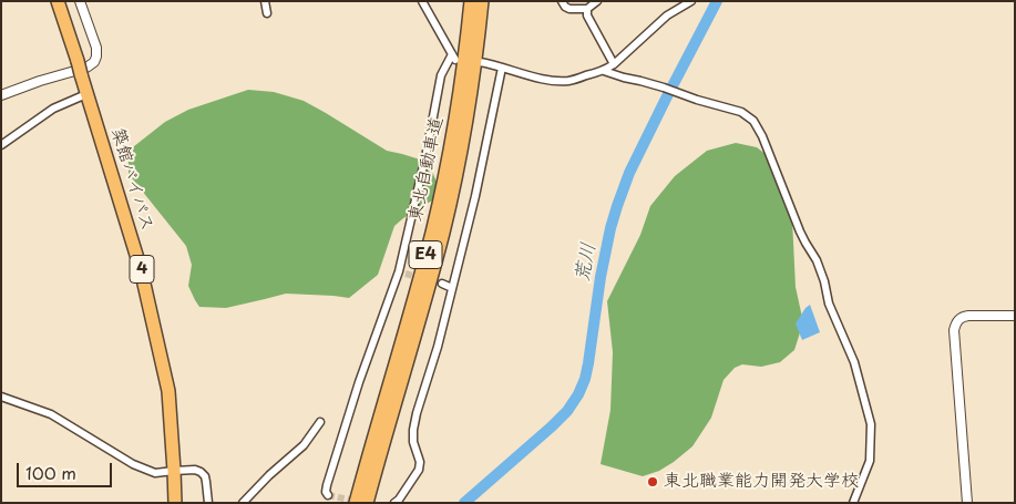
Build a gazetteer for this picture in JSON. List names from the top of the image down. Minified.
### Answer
{"streets":{"highway":["東北自動車道","築館バイパス","E4","4"]},"water":["荒川"],"places":["東北職業能力開発大学校"],"scale_bar":"100 m"}
